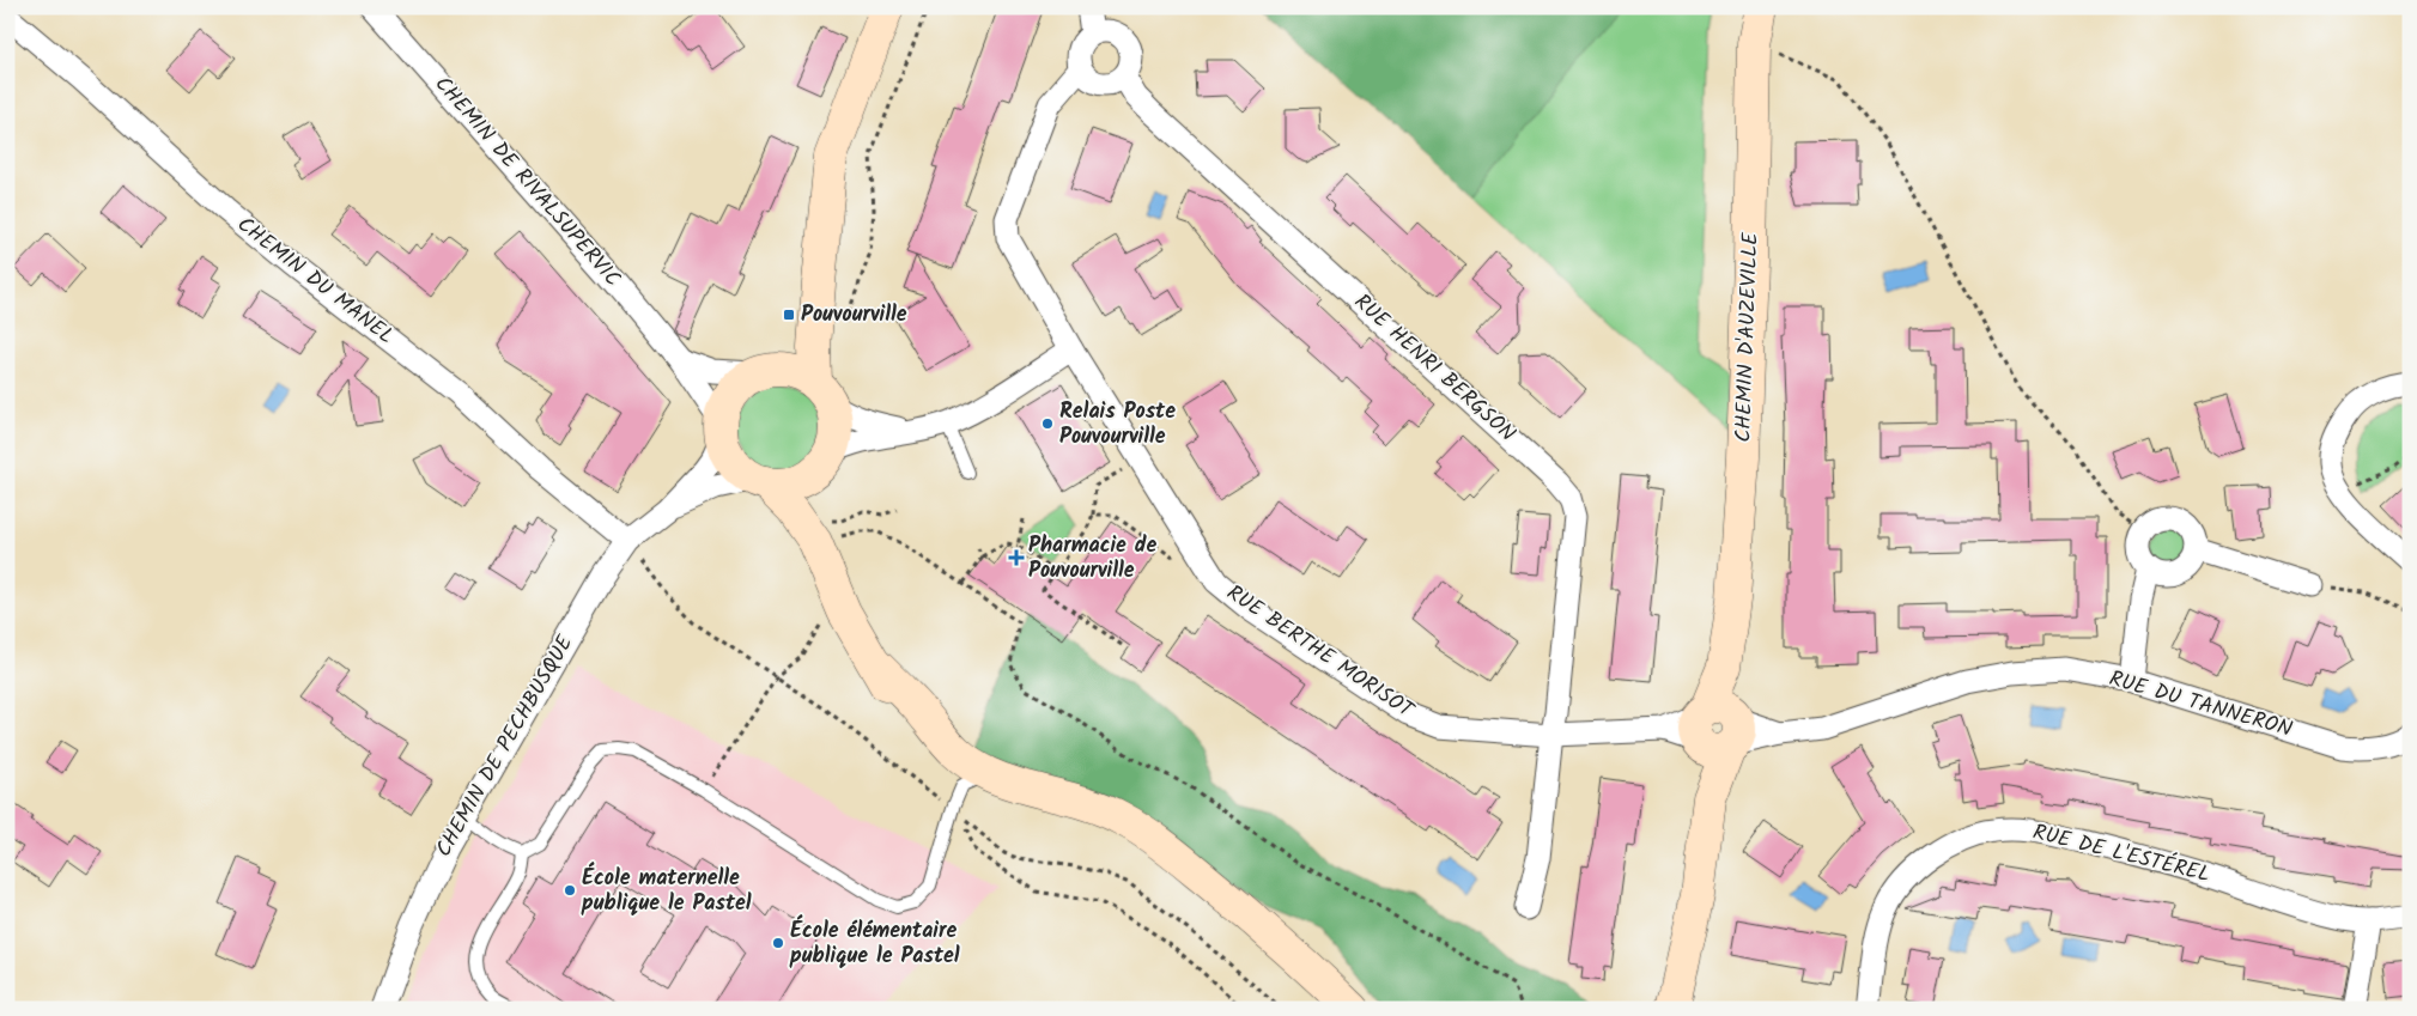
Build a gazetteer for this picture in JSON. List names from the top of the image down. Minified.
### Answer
{"streets":{"street":["CHEMIN DE RIVALSUPERVIC","CHEMIN DU MANEL","CHEMIN D'AUZEVILLE","RUE HENRI BERGSON","RUE BERTHE MORISOT","RUE DU TANNERON","CHEMIN DE PECHBUSQUE","RUE DE L'ESTÉREL"]},"crossings":[["CHEMIN DE RIVALSUPERVIC","CHEMIN DE PECHBUSQUE"],["CHEMIN DU MANEL","CHEMIN DE PECHBUSQUE"],["CHEMIN D'AUZEVILLE","RUE BERTHE MORISOT"],["CHEMIN D'AUZEVILLE","RUE DU TANNERON"],["RUE HENRI BERGSON","RUE BERTHE MORISOT"],["RUE BERTHE MORISOT","RUE DU TANNERON"]],"places":{"transit":["Pouvourville"],"other":["Relais Poste Pouvourville","École maternelle publique le Pastel","École élémentaire publique le Pastel"],"health":["Pharmacie de Pouvourville"]}}
